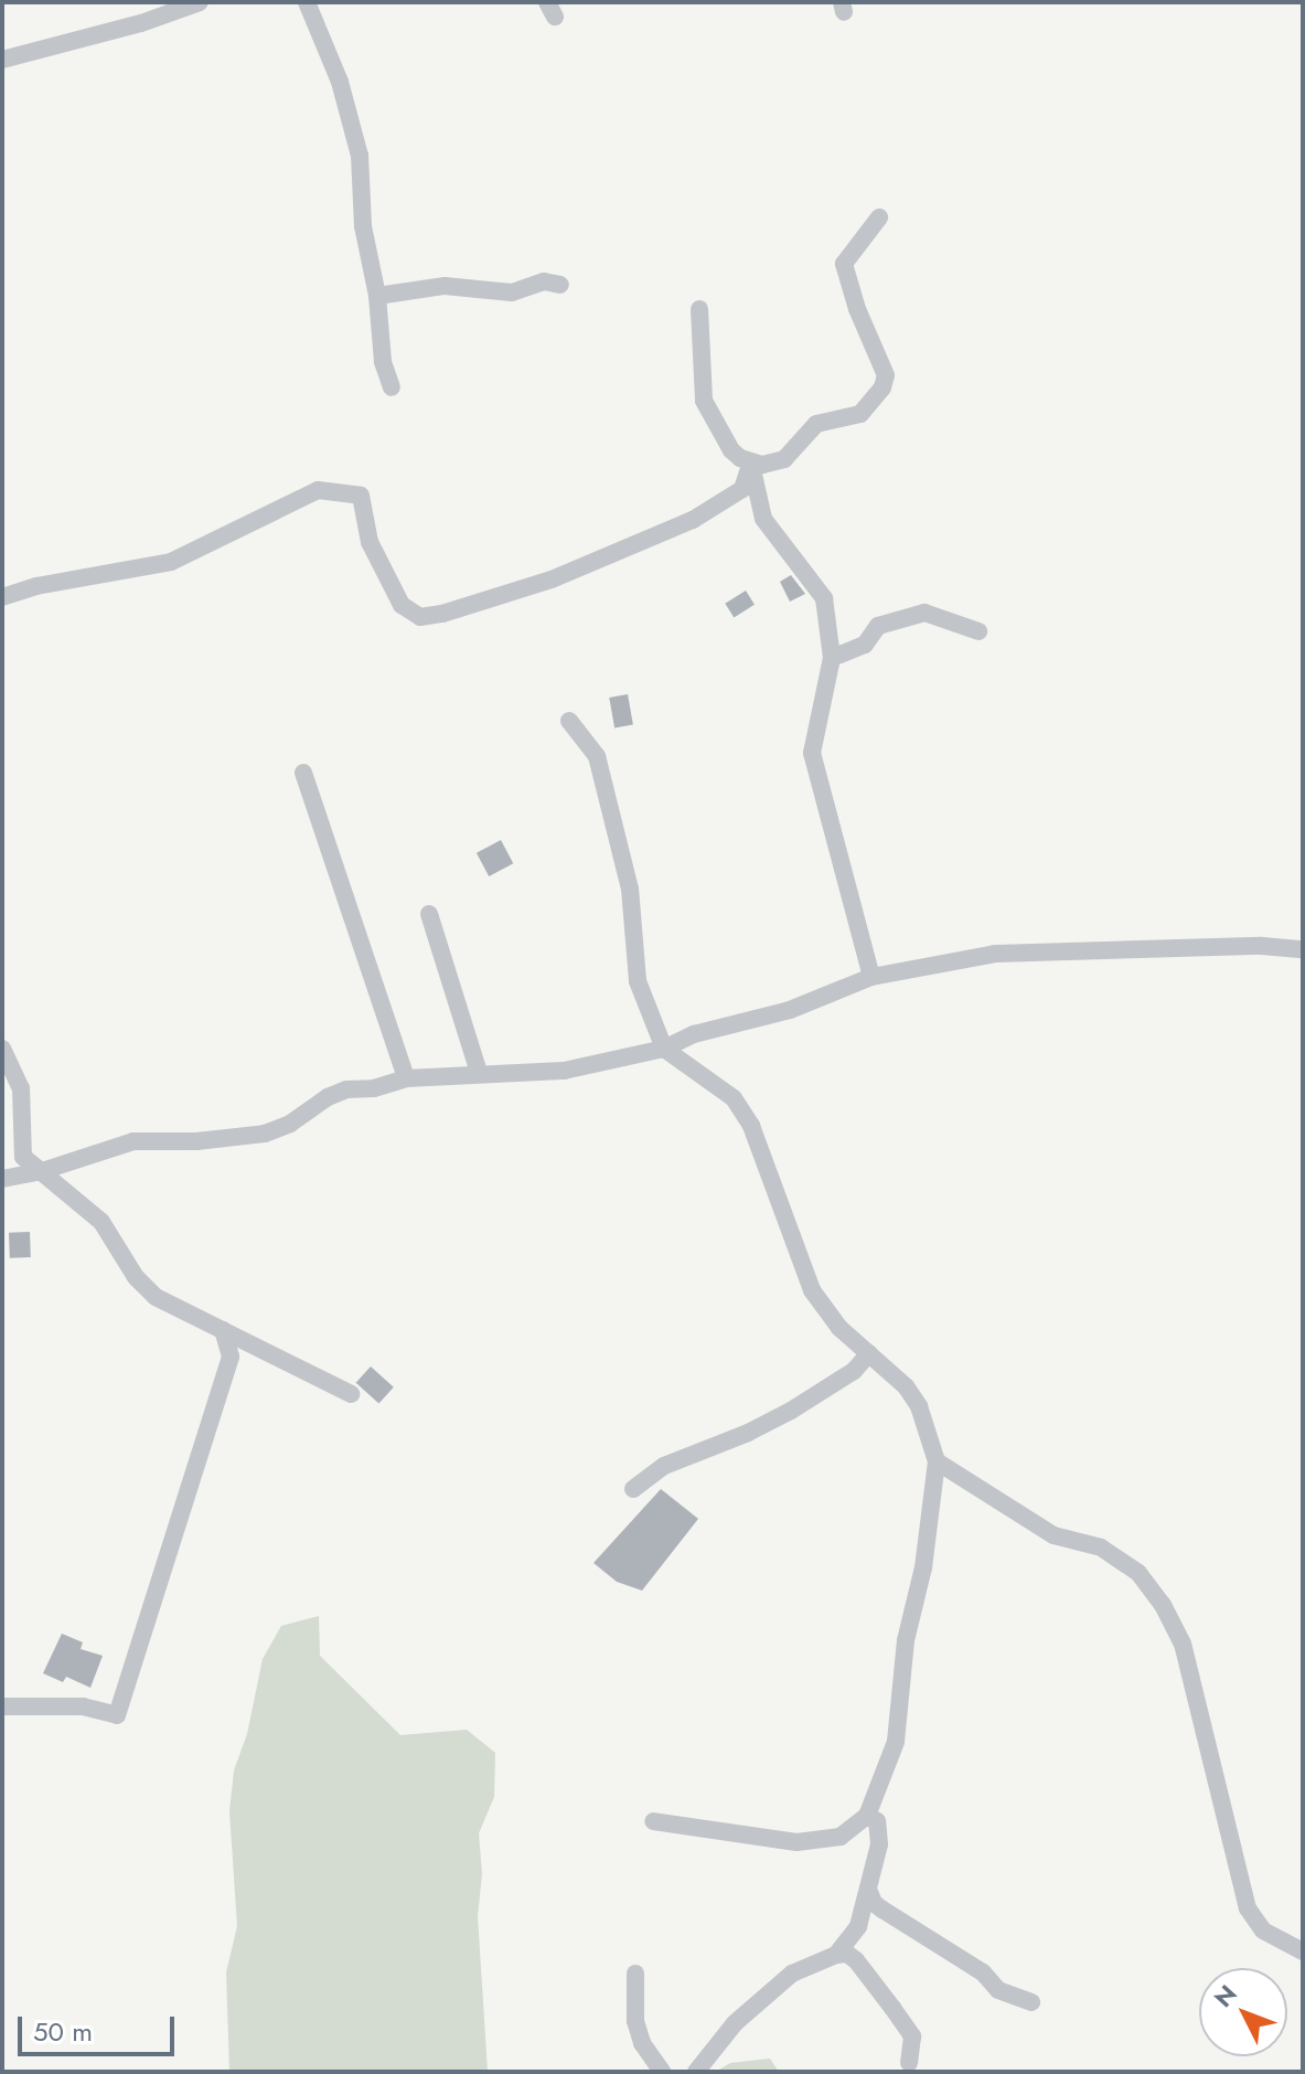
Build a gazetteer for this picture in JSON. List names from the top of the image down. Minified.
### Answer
{"scale_bar":"50 m","north":"top left"}
